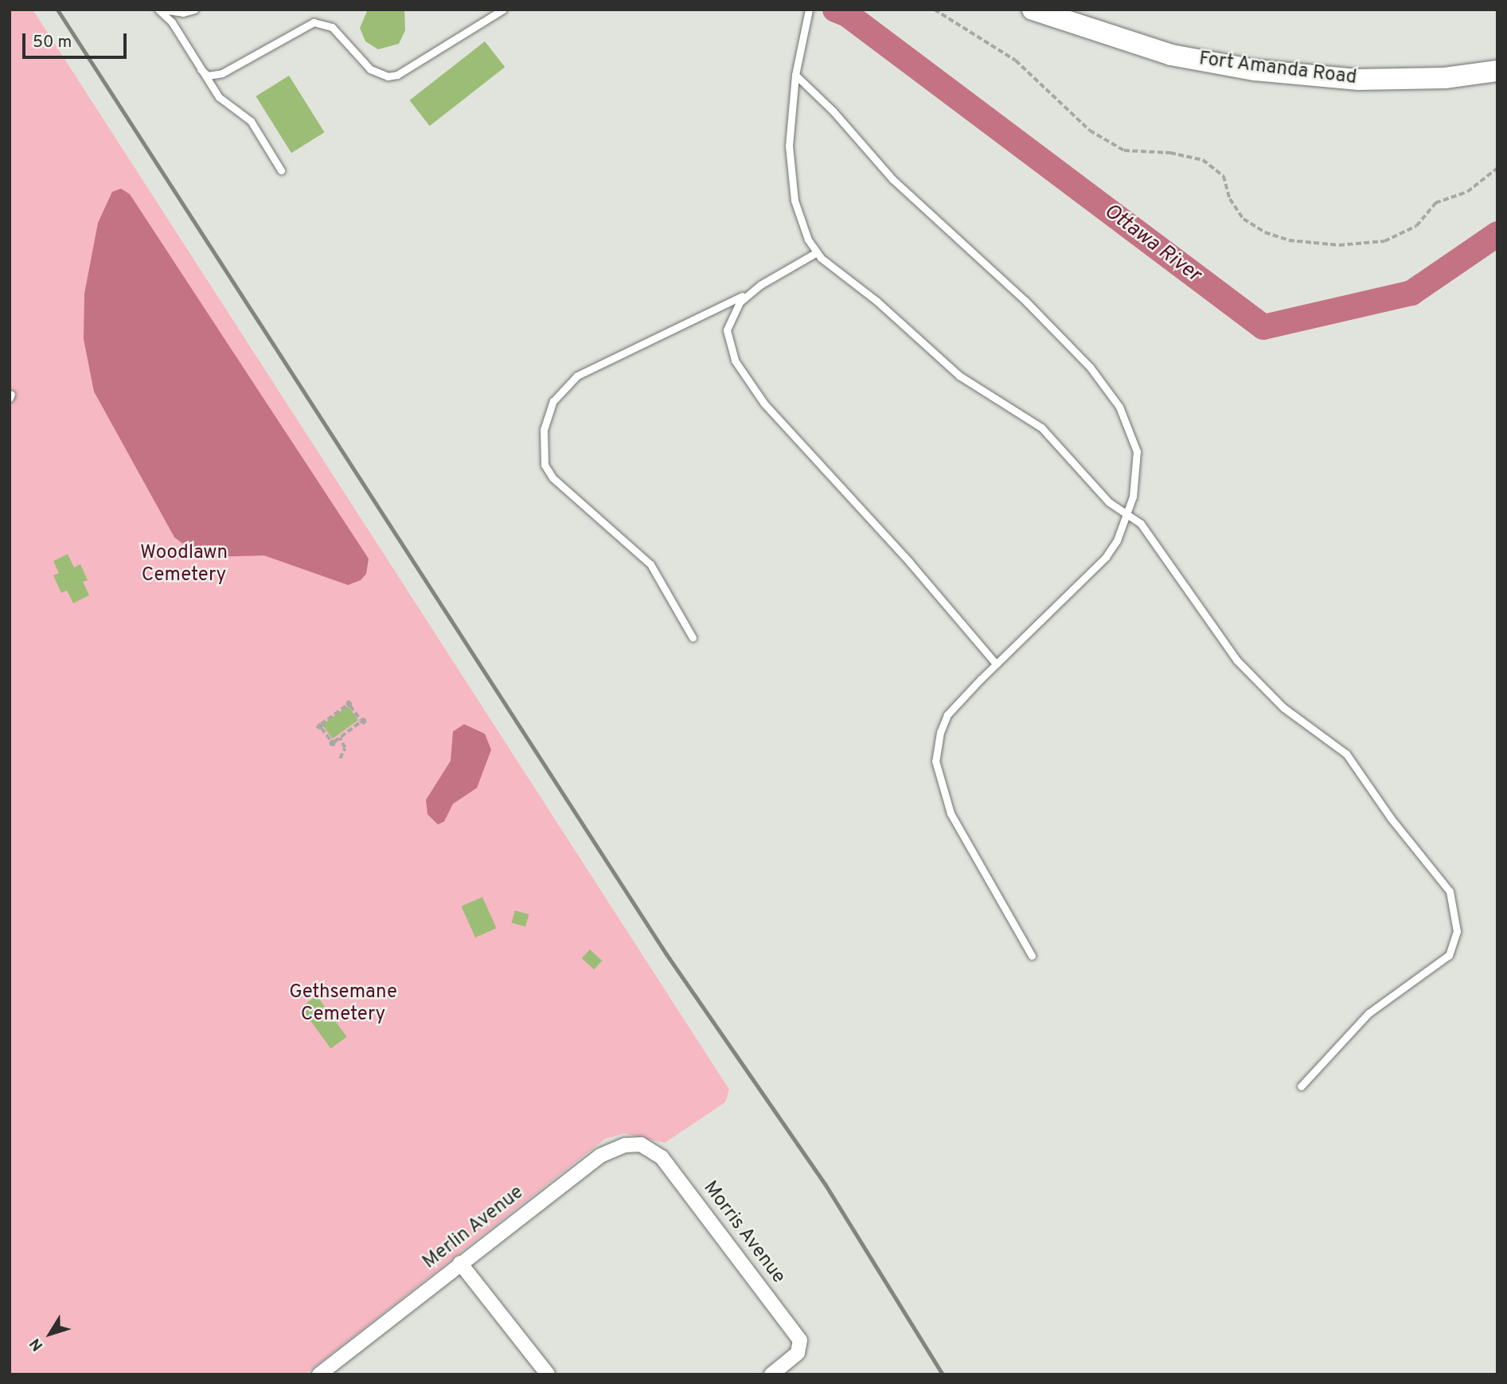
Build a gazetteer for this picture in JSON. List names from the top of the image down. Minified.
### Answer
{"streets":{"street":["Fort Amanda Road","Merlin Avenue","Morris Avenue"]},"crossings":[["Merlin Avenue","Morris Avenue"]],"water":["Ottawa River"],"parks":["Woodlawn Cemetery","Gethsemane Cemetery"],"scale_bar":"50 m","north":"bottom left"}
